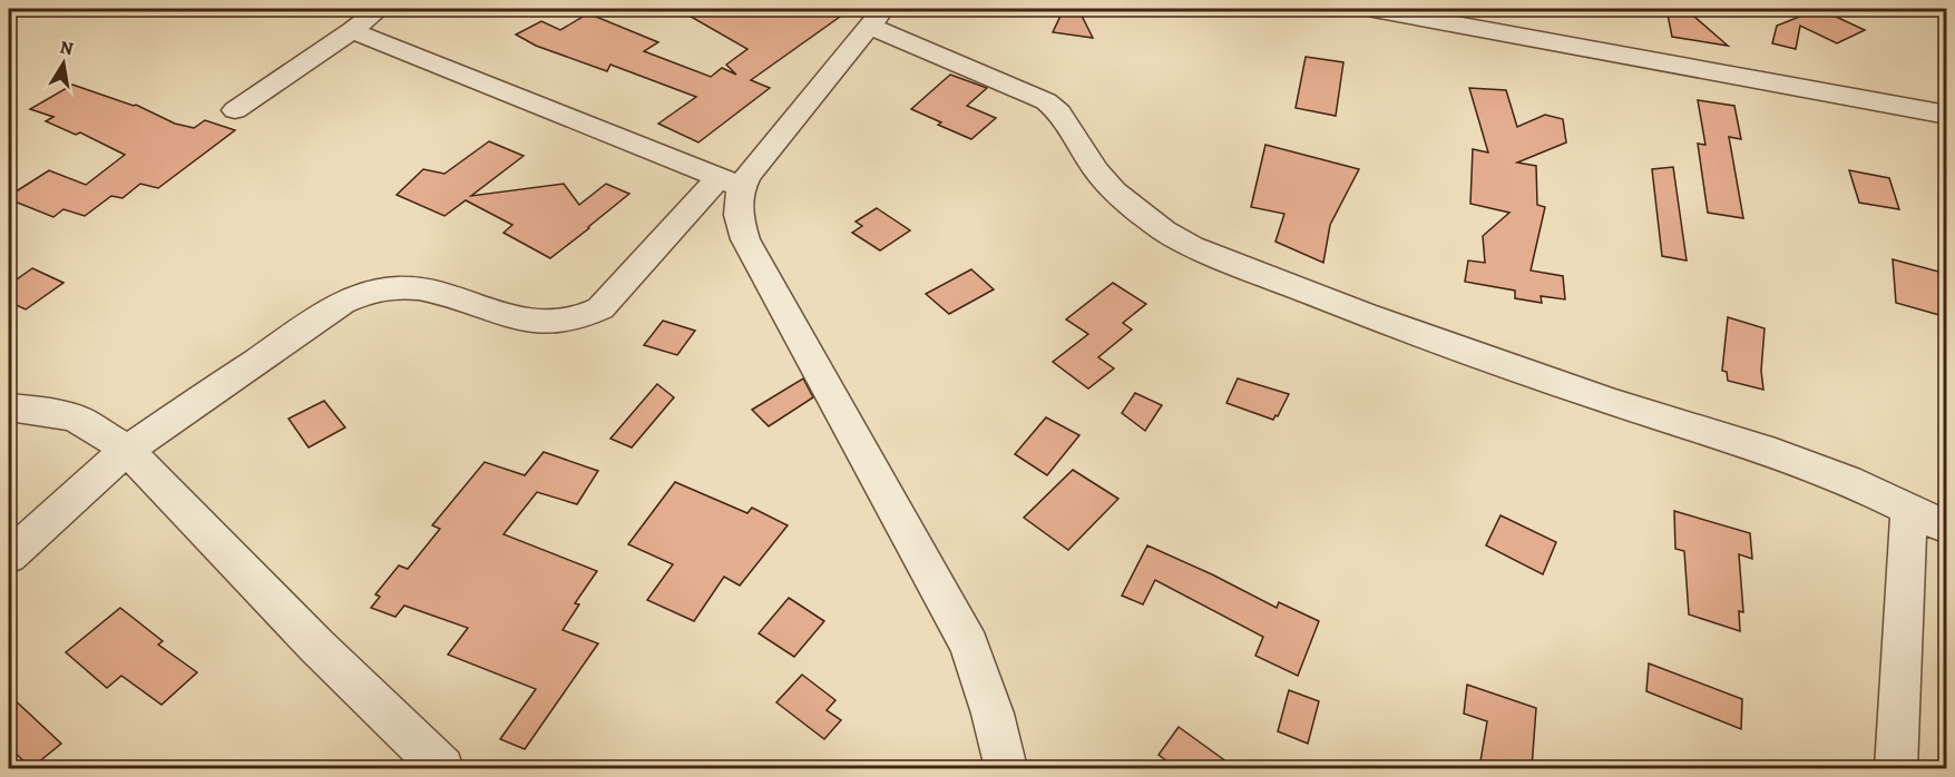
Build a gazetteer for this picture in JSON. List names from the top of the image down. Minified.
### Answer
{"north":"top"}
